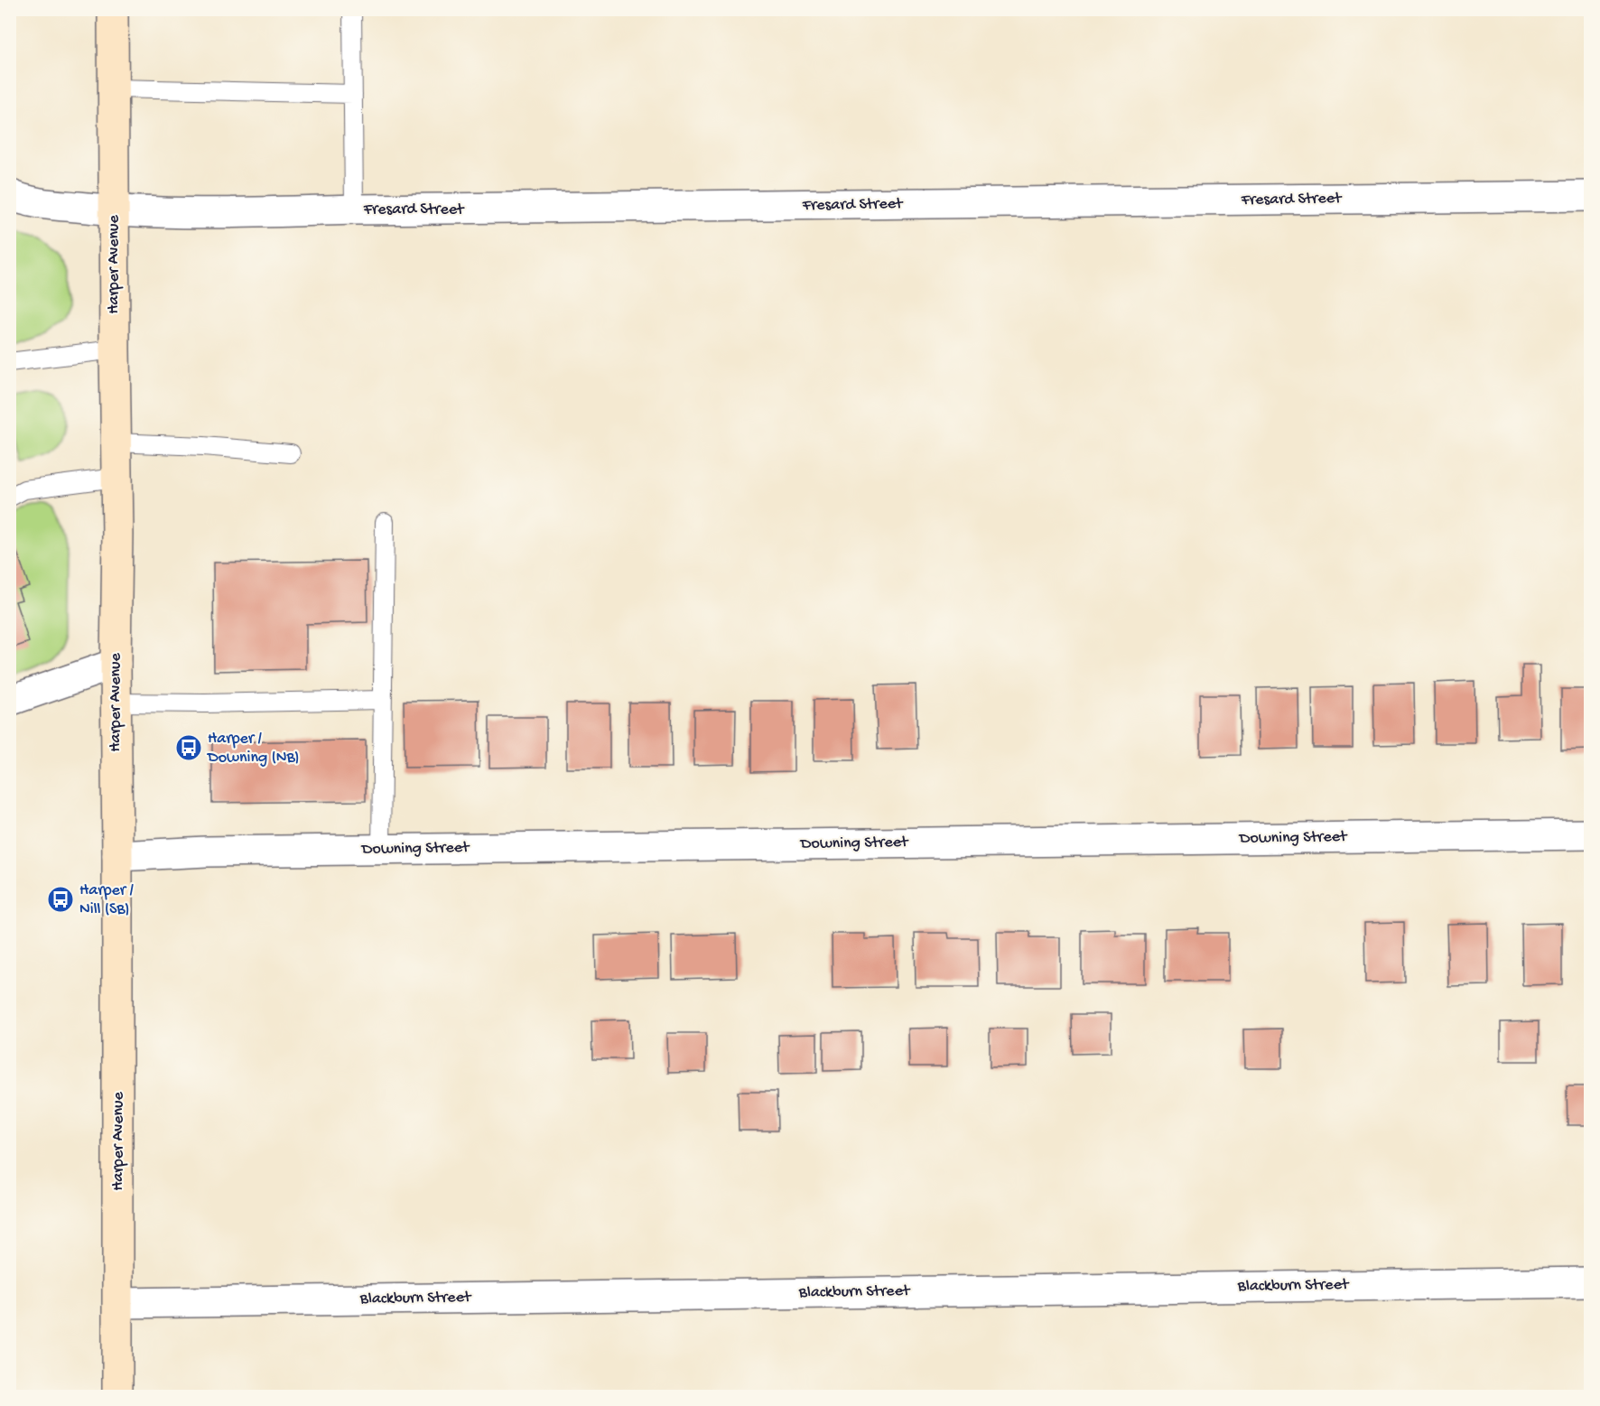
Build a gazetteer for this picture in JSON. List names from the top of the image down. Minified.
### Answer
{"streets":{"main road":["Harper Avenue"],"street":["Fresard Street","Downing Street","Blackburn Street"]},"crossings":[["Fresard Street","Harper Avenue"],["Harper Avenue","Downing Street"],["Harper Avenue","Blackburn Street"]],"places":{"bus stop":["Harper / Downing (NB)","Harper / Nill (SB)"]}}
